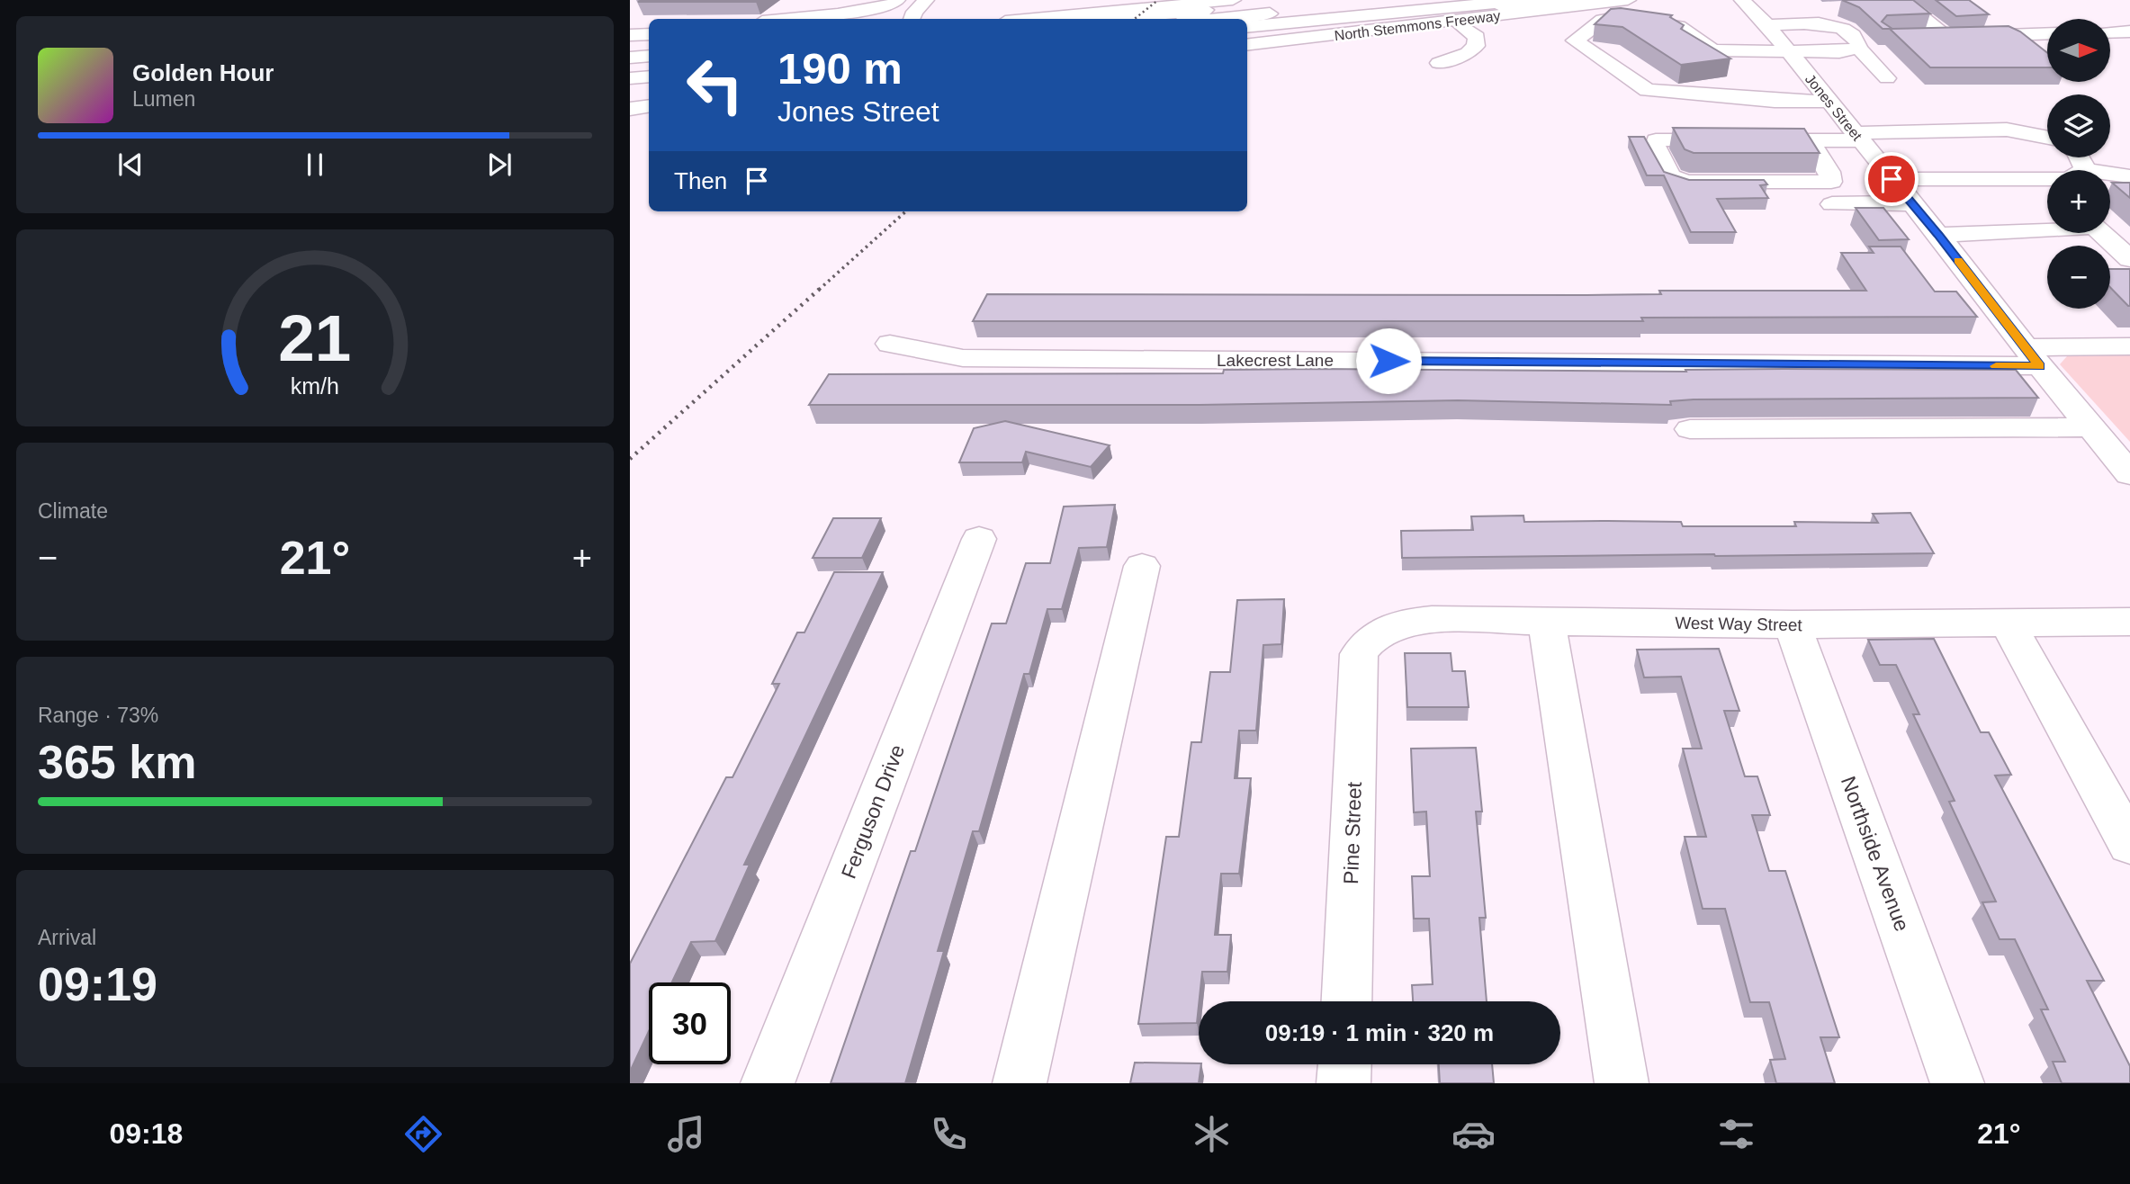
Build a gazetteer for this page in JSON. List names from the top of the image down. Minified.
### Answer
{"streets":{"main road":["North Stemmons Freeway","Jones Street","Lakecrest Lane","West Way Street","Ferguson Drive","Pine Street","Northside Avenue"]},"crossings":[["Jones Street","Lakecrest Lane"],["West Way Street","Pine Street"],["West Way Street","Northside Avenue"]],"north":"right","page":{"map_buttons":["+","−"],"turn":["190 m","Jones Street"],"song":["Golden Hour","Lumen"],"then":"Then","tile":["Climate",["Range · 73%","365 km"],["Arrival","09:19"]],"heat":["−","21°","+"],"limit":"30","trip":"09:19 · 1 min · 320 m","tabs":["09:18","21°"],"gauge":["21","km/h"]}}
